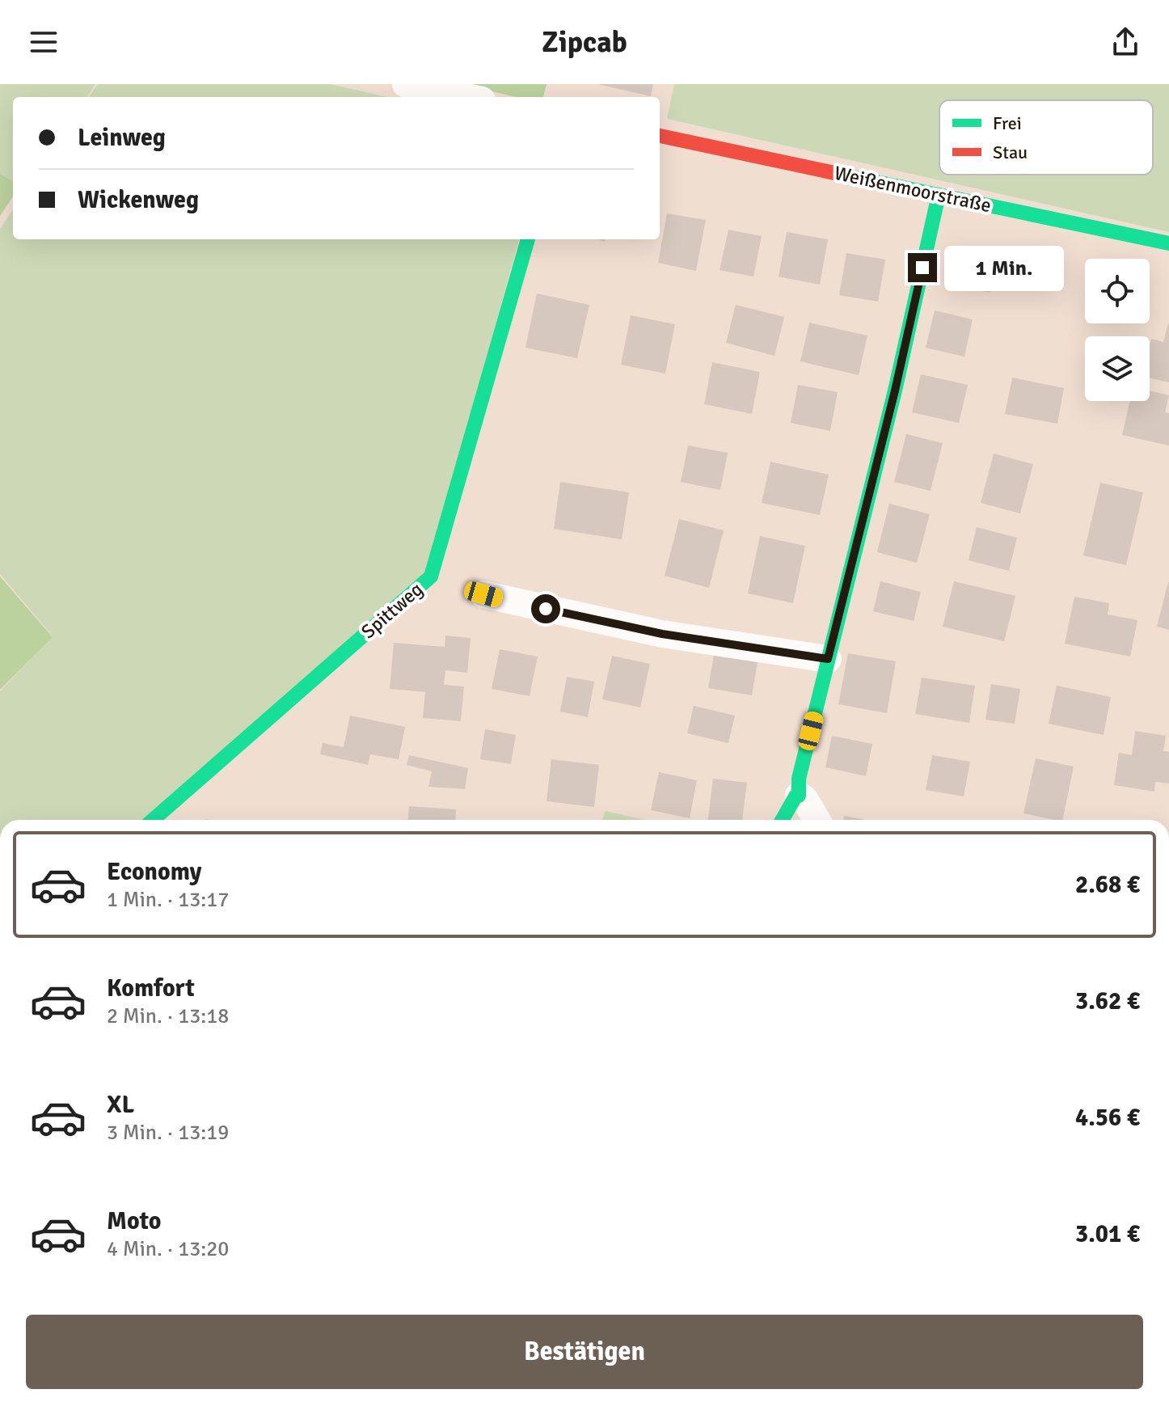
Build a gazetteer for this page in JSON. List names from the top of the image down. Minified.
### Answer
{"streets":{"street":["Weißenmoorstraße","Spittweg"]},"legend":["Frei","Stau"],"page":{"header":"Zipcab","banner":["Leinweg","Wickenweg"],"bubble":"1 Min.","list":[{"name":"Economy","note":"1 Min. · 13:17","value":"2.68 €"},{"name":"Komfort","note":"2 Min. · 13:18","value":"3.62 €"},{"name":"XL","note":"3 Min. · 13:19","value":"4.56 €"},{"name":"Moto","note":"4 Min. · 13:20","value":"3.01 €"}],"buttons":"Bestätigen"}}
